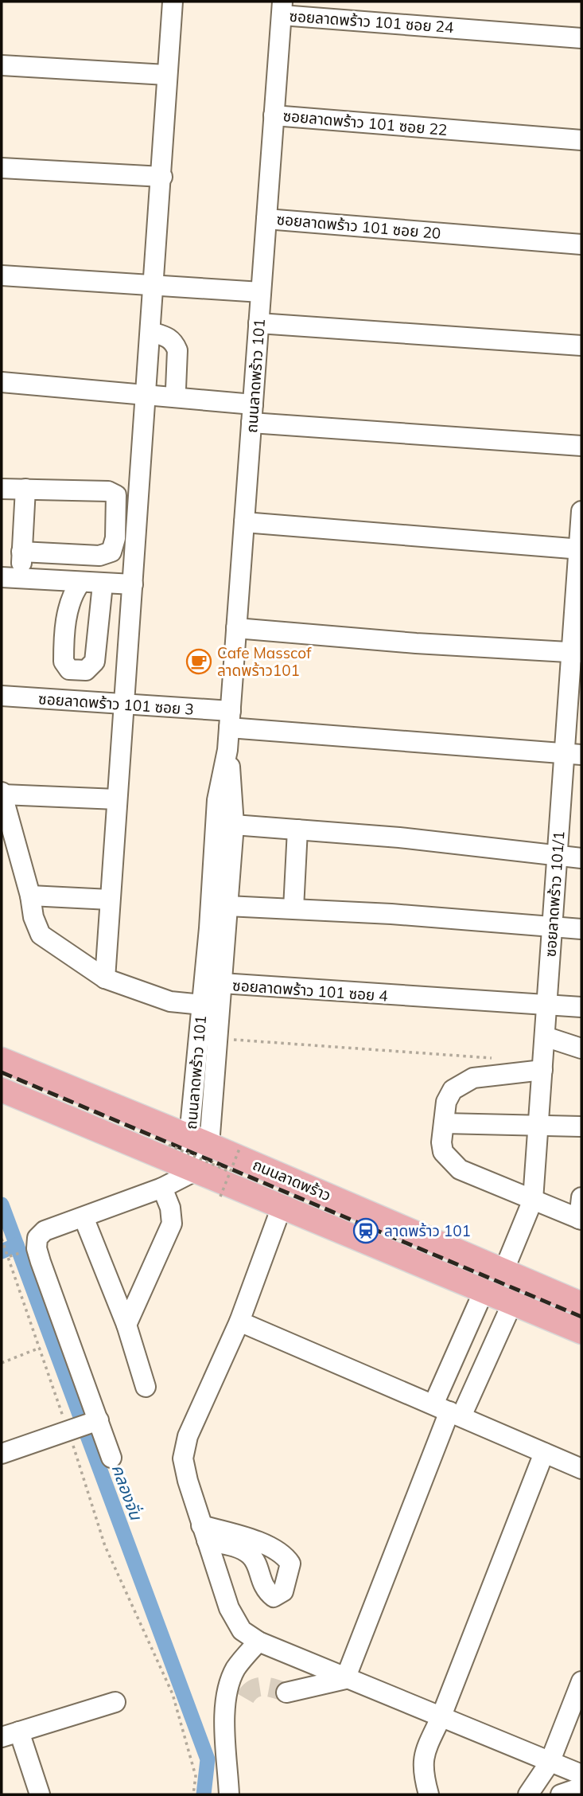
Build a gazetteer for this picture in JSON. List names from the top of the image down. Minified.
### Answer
{"streets":{"main road":["ถนนลาดพร้าว"],"street":["ซอยลาดพร้าว 101 ซอย 24","ซอยลาดพร้าว 101 ซอย 22","ซอยลาดพร้าว 101 ซอย 20","ถนนลาดพร้าว 101","ซอยลาดพร้าว 101 ซอย 3","ซอยลาดพร้าว 101/1","ซอยลาดพร้าว 101 ซอย 4"]},"crossings":[["ซอยลาดพร้าว 101 ซอย 24","ถนนลาดพร้าว 101"],["ซอยลาดพร้าว 101 ซอย 22","ถนนลาดพร้าว 101"],["ซอยลาดพร้าว 101 ซอย 20","ถนนลาดพร้าว 101"],["ถนนลาดพร้าว 101","ซอยลาดพร้าว 101 ซอย 3"],["ถนนลาดพร้าว 101","ซอยลาดพร้าว 101 ซอย 4"],["ถนนลาดพร้าว 101","ถนนลาดพร้าว"],["ซอยลาดพร้าว 101 ซอย 3","ซอยลาดพร้าว 101/1"],["ซอยลาดพร้าว 101/1","ซอยลาดพร้าว 101 ซอย 4"],["ซอยลาดพร้าว 101/1","ถนนลาดพร้าว"]],"water":["คลองจั่น"],"places":{"cafe":["Cafe Masscof ลาดพร้าว101"],"station":["ลาดพร้าว 101"]}}
